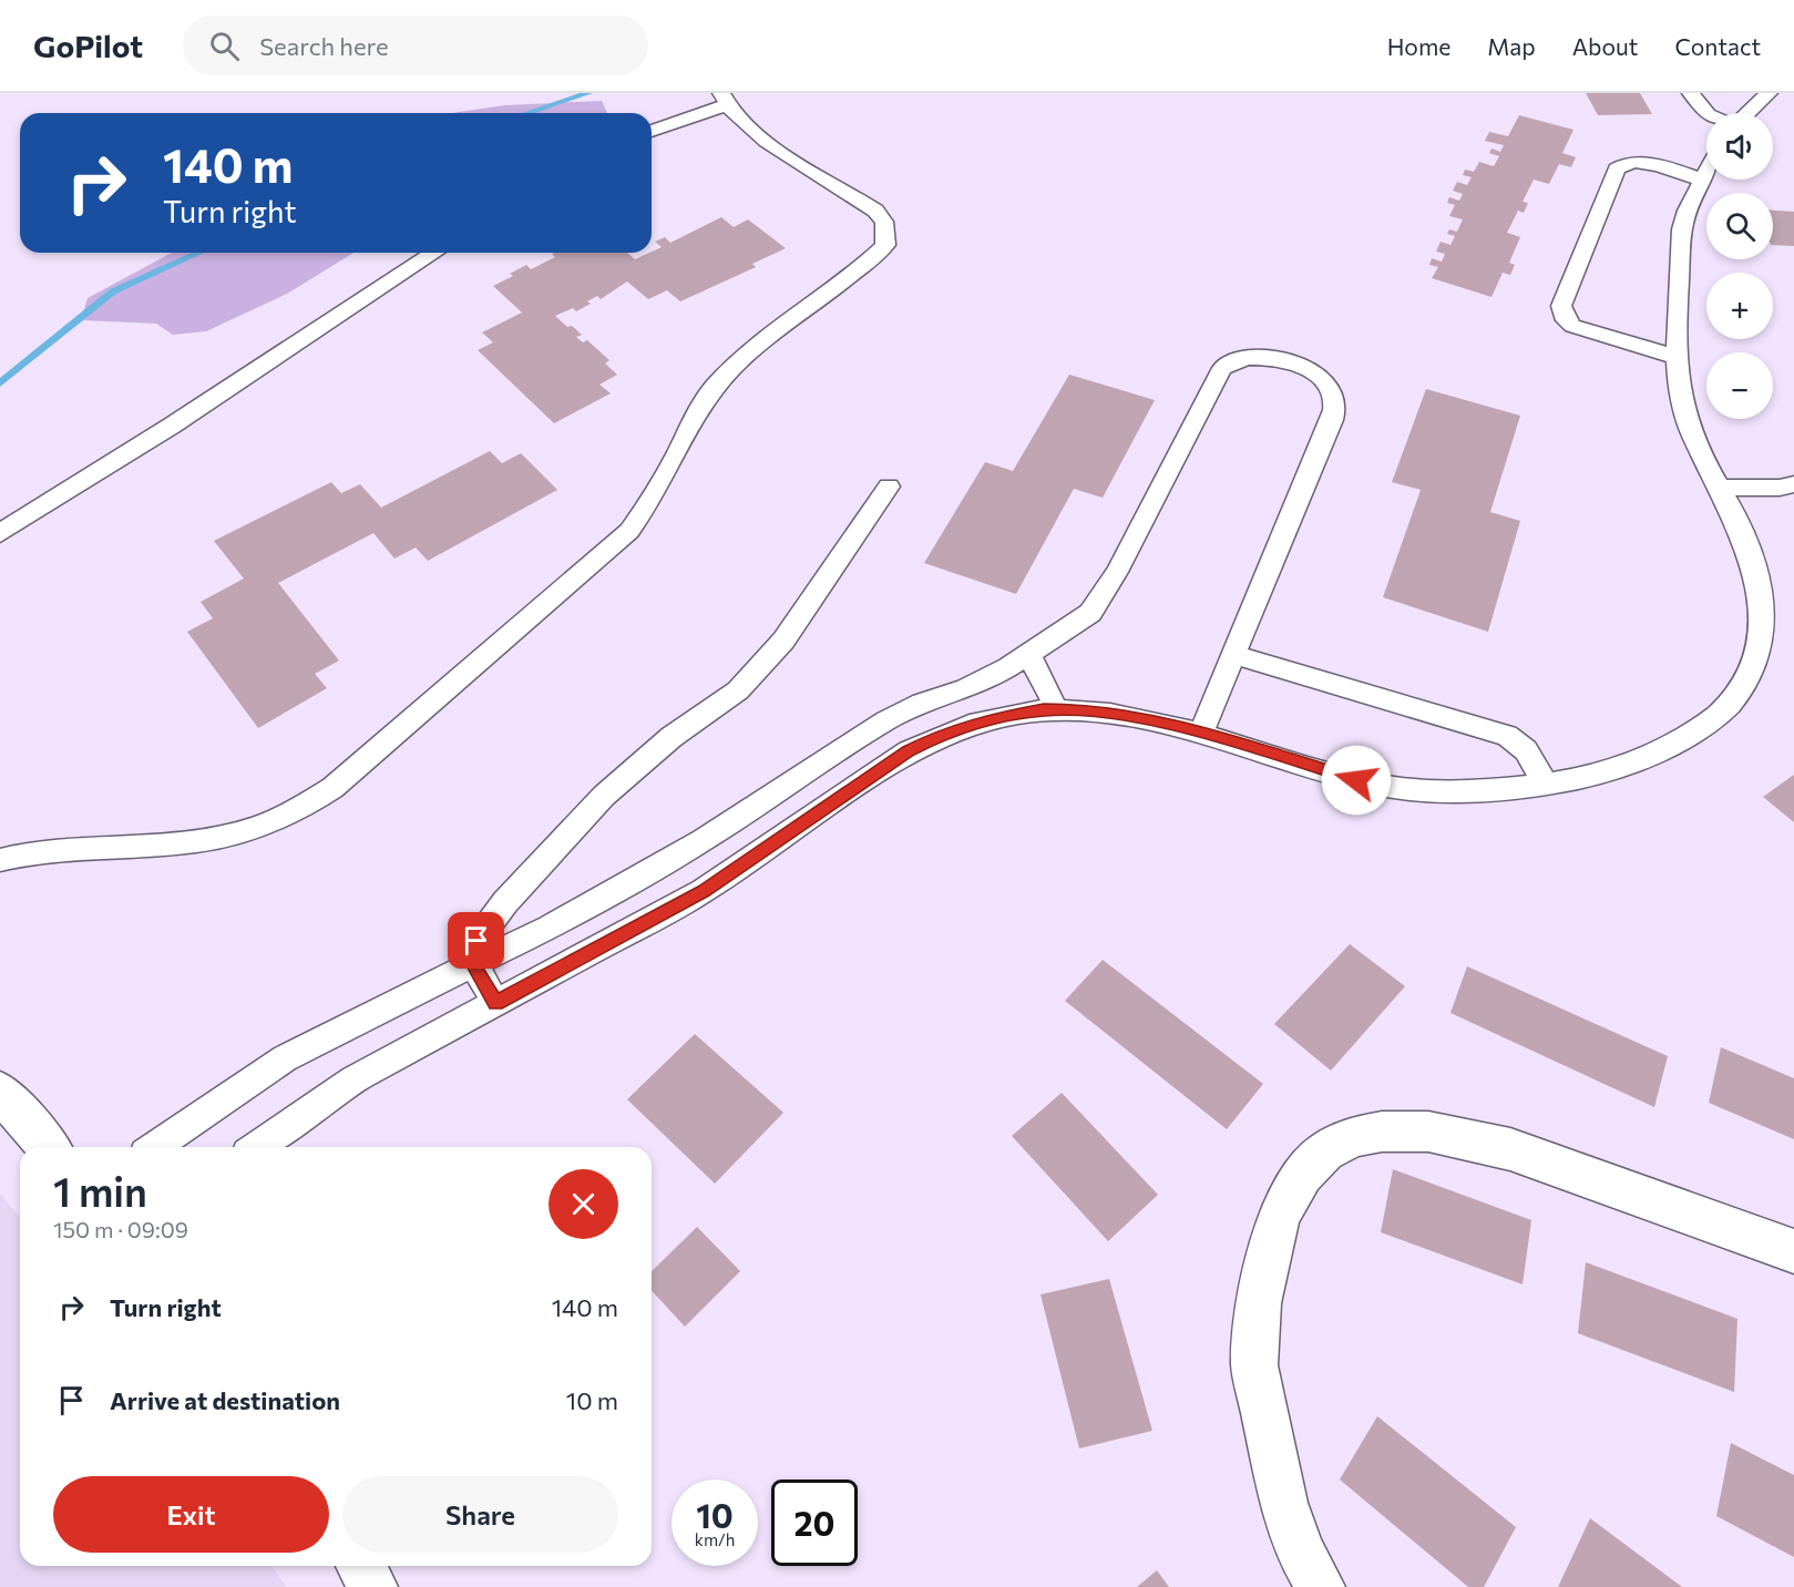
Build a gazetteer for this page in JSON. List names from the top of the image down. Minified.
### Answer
{"page":{"header":"GoPilot","search":"Search here","nav":["Home","Map","About","Contact"],"map_buttons":["+","−"],"turn":["140 m","Turn right"],"heading":["1 min","150 m · 09:09"],"list":[{"name":"Turn right","value":"140 m"},{"name":"Arrive at destination","value":"10 m"}],"buttons":["Exit","Share"],"speed":"10 km/h","limit":"20"}}
